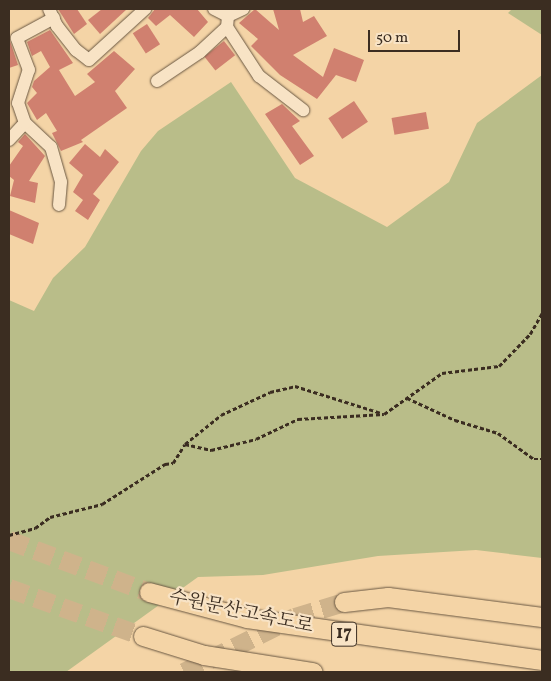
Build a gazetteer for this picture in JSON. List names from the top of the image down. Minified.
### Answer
{"streets":{"highway":["수원문산고속도로","17"]},"scale_bar":"50 m"}
